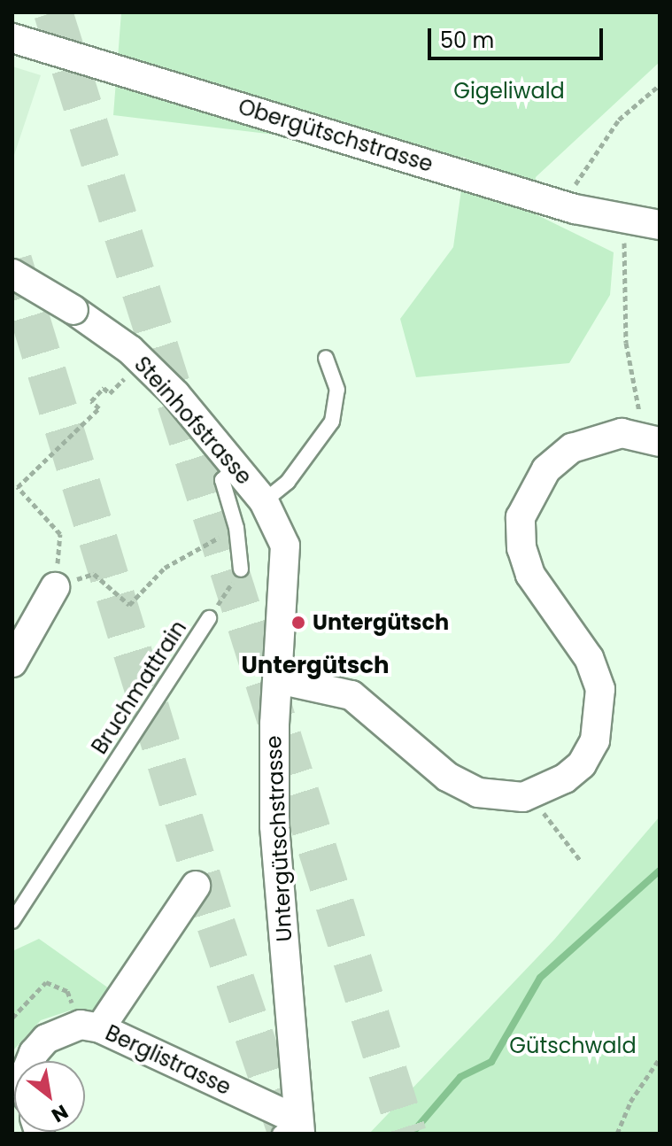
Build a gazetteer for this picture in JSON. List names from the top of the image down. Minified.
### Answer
{"streets":{"street":["Obergütschstrasse","Steinhofstrasse","Untergütschstrasse","Berglistrasse"],"lane":["Bruchmattrain"]},"crossings":[["Steinhofstrasse","Untergütschstrasse"],["Untergütschstrasse","Berglistrasse"]],"districts":["Untergütsch"],"parks":["Gigeliwald","Gütschwald"],"places":["Untergütsch"],"scale_bar":"50 m","north":"bottom right"}
